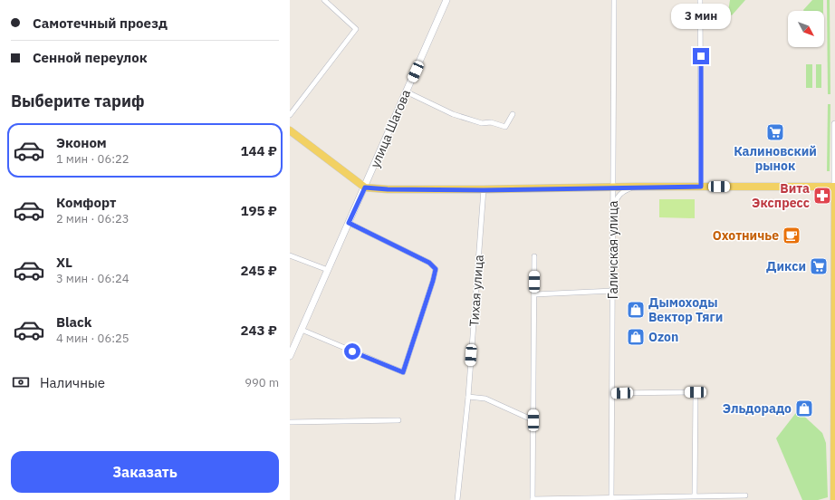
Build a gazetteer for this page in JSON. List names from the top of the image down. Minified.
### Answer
{"streets":{"main road":["улица Шагова"],"street":["Галичская улица","Тихая улица"]},"places":{"supermarket":["Калиновский рынок","Дикси"],"pharmacy":["Вита Экспресс"],"cafe":["Охотничье"],"shop":["Дымоходы Вектор Тяги","Ozon","Эльдорадо"]},"north":"bottom right","page":{"banner":["Самотечный проезд","Сенной переулок"],"bubble":"3 мин","heading":"Выберите тариф","list":[{"name":"Эконом","note":"1 мин · 06:22","value":"144 ₽"},{"name":"Комфорт","note":"2 мин · 06:23","value":"195 ₽"},{"name":"XL","note":"3 мин · 06:24","value":"245 ₽"},{"name":"Black","note":"4 мин · 06:25","value":"243 ₽"}],"pay":["Наличные","990 m"],"buttons":"Заказать"}}
